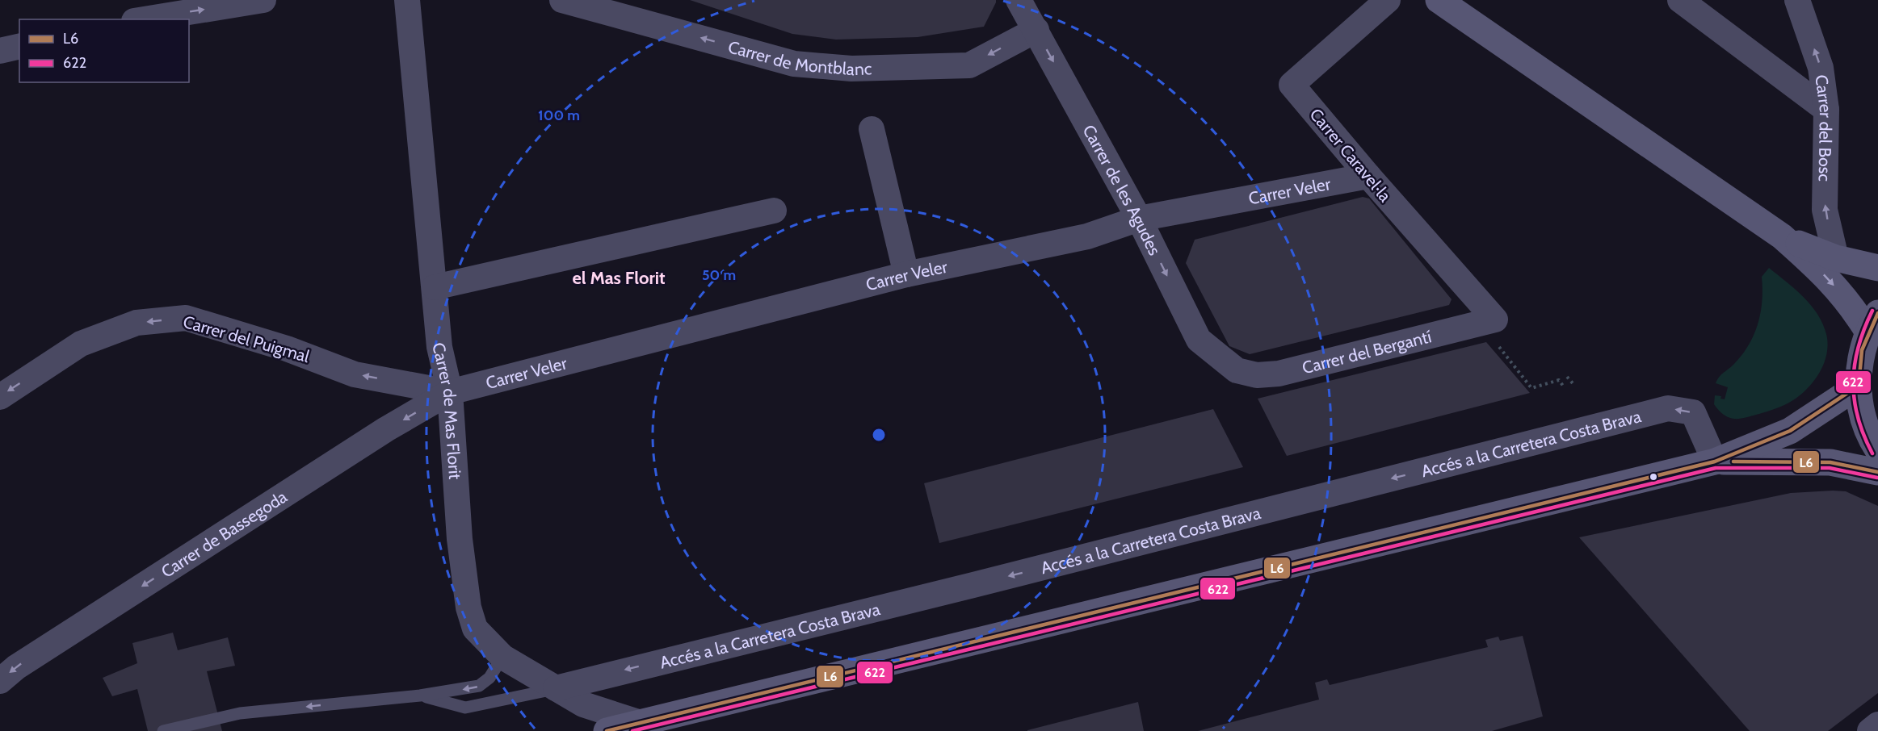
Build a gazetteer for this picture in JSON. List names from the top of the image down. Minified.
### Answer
{"streets":{"street":["Carrer de Montblanc","Carrer del Bosc","Carrer Caravel·la","Carrer de les Agudes","Carrer Veler","Carrer del Puigmal","Carrer del Bergantí","Carrer de Mas Florit","Accés a la Carretera Costa Brava","Carrer de Bassegoda"]},"crossings":[["Carrer de Montblanc","Carrer de les Agudes"],["Carrer Caravel·la","Carrer Veler"],["Carrer Caravel·la","Carrer del Bergantí"],["Carrer de les Agudes","Carrer Veler"],["Carrer de les Agudes","Carrer del Bergantí"],["Carrer Veler","Carrer del Puigmal"],["Carrer Veler","Carrer de Mas Florit"],["Carrer Veler","Carrer de Bassegoda"],["Carrer del Puigmal","Carrer de Mas Florit"],["Carrer del Puigmal","Carrer de Bassegoda"],["Carrer de Mas Florit","Accés a la Carretera Costa Brava"],["Carrer de Mas Florit","Carrer de Bassegoda"]],"one_way":["Carrer del Bosc","Carrer del Puigmal","Accés a la Carretera Costa Brava","Carrer de Bassegoda"],"districts":["el Mas Florit"],"lines":["transit line 622","transit line L6"],"legend":["L6","622"],"rings":["100 m","50 m"]}
